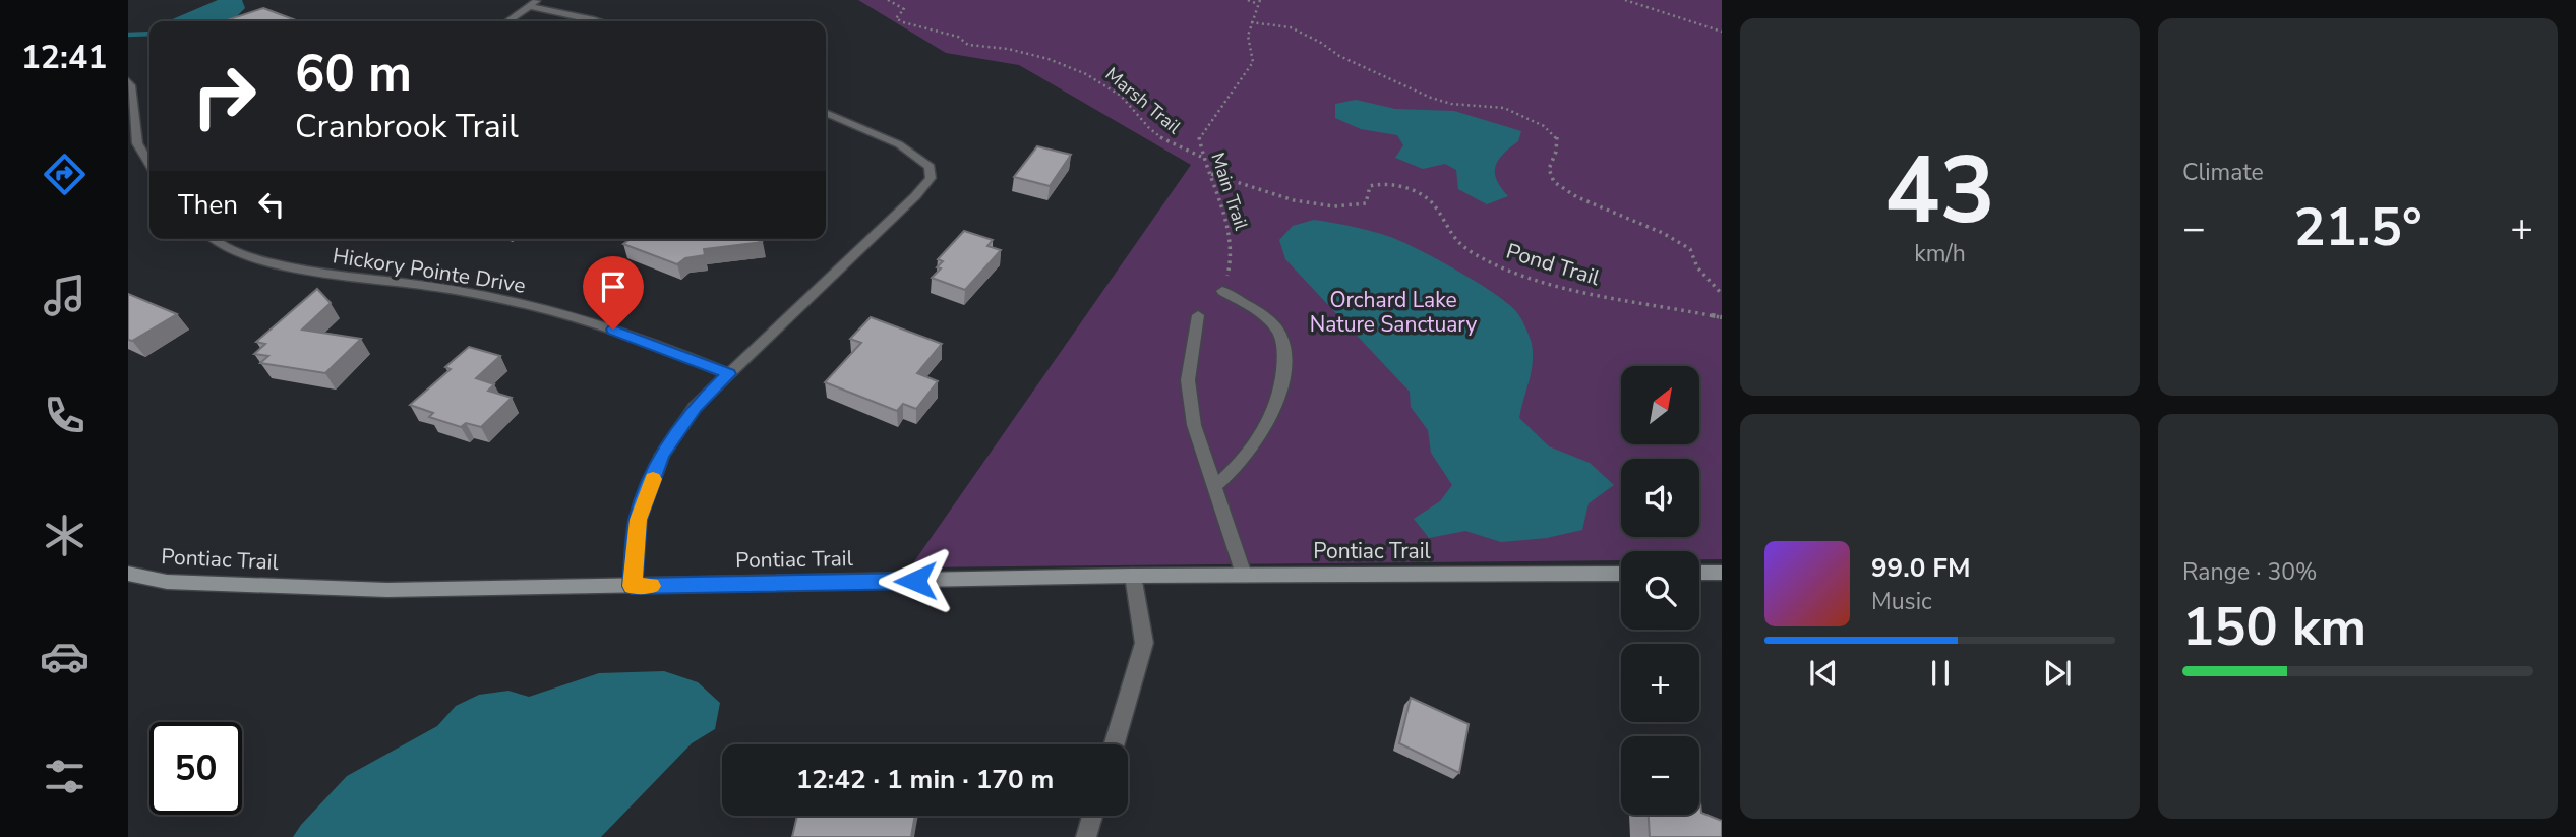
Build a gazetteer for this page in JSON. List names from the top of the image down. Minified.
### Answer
{"streets":{"main road":["Pontiac Trail"],"street":["Hickory Pointe Drive"],"path":["Marsh Trail","Main Trail","Pond Trail"]},"crossings":[["Marsh Trail","Main Trail"],["Main Trail","Pond Trail"]],"parks":["Orchard Lake Nature Sanctuary"],"north":"top right","page":{"tabs":"12:41","tile":[["43","km/h"],"Climate",["Range · 30%","150 km"]],"turn":["60 m","Cranbrook Trail"],"then":"Then","heat":["−","21.5°","+"],"map_buttons":["+","−"],"song":["99.0 FM","Music"],"limit":"50","trip":"12:42 · 1 min · 170 m"}}
